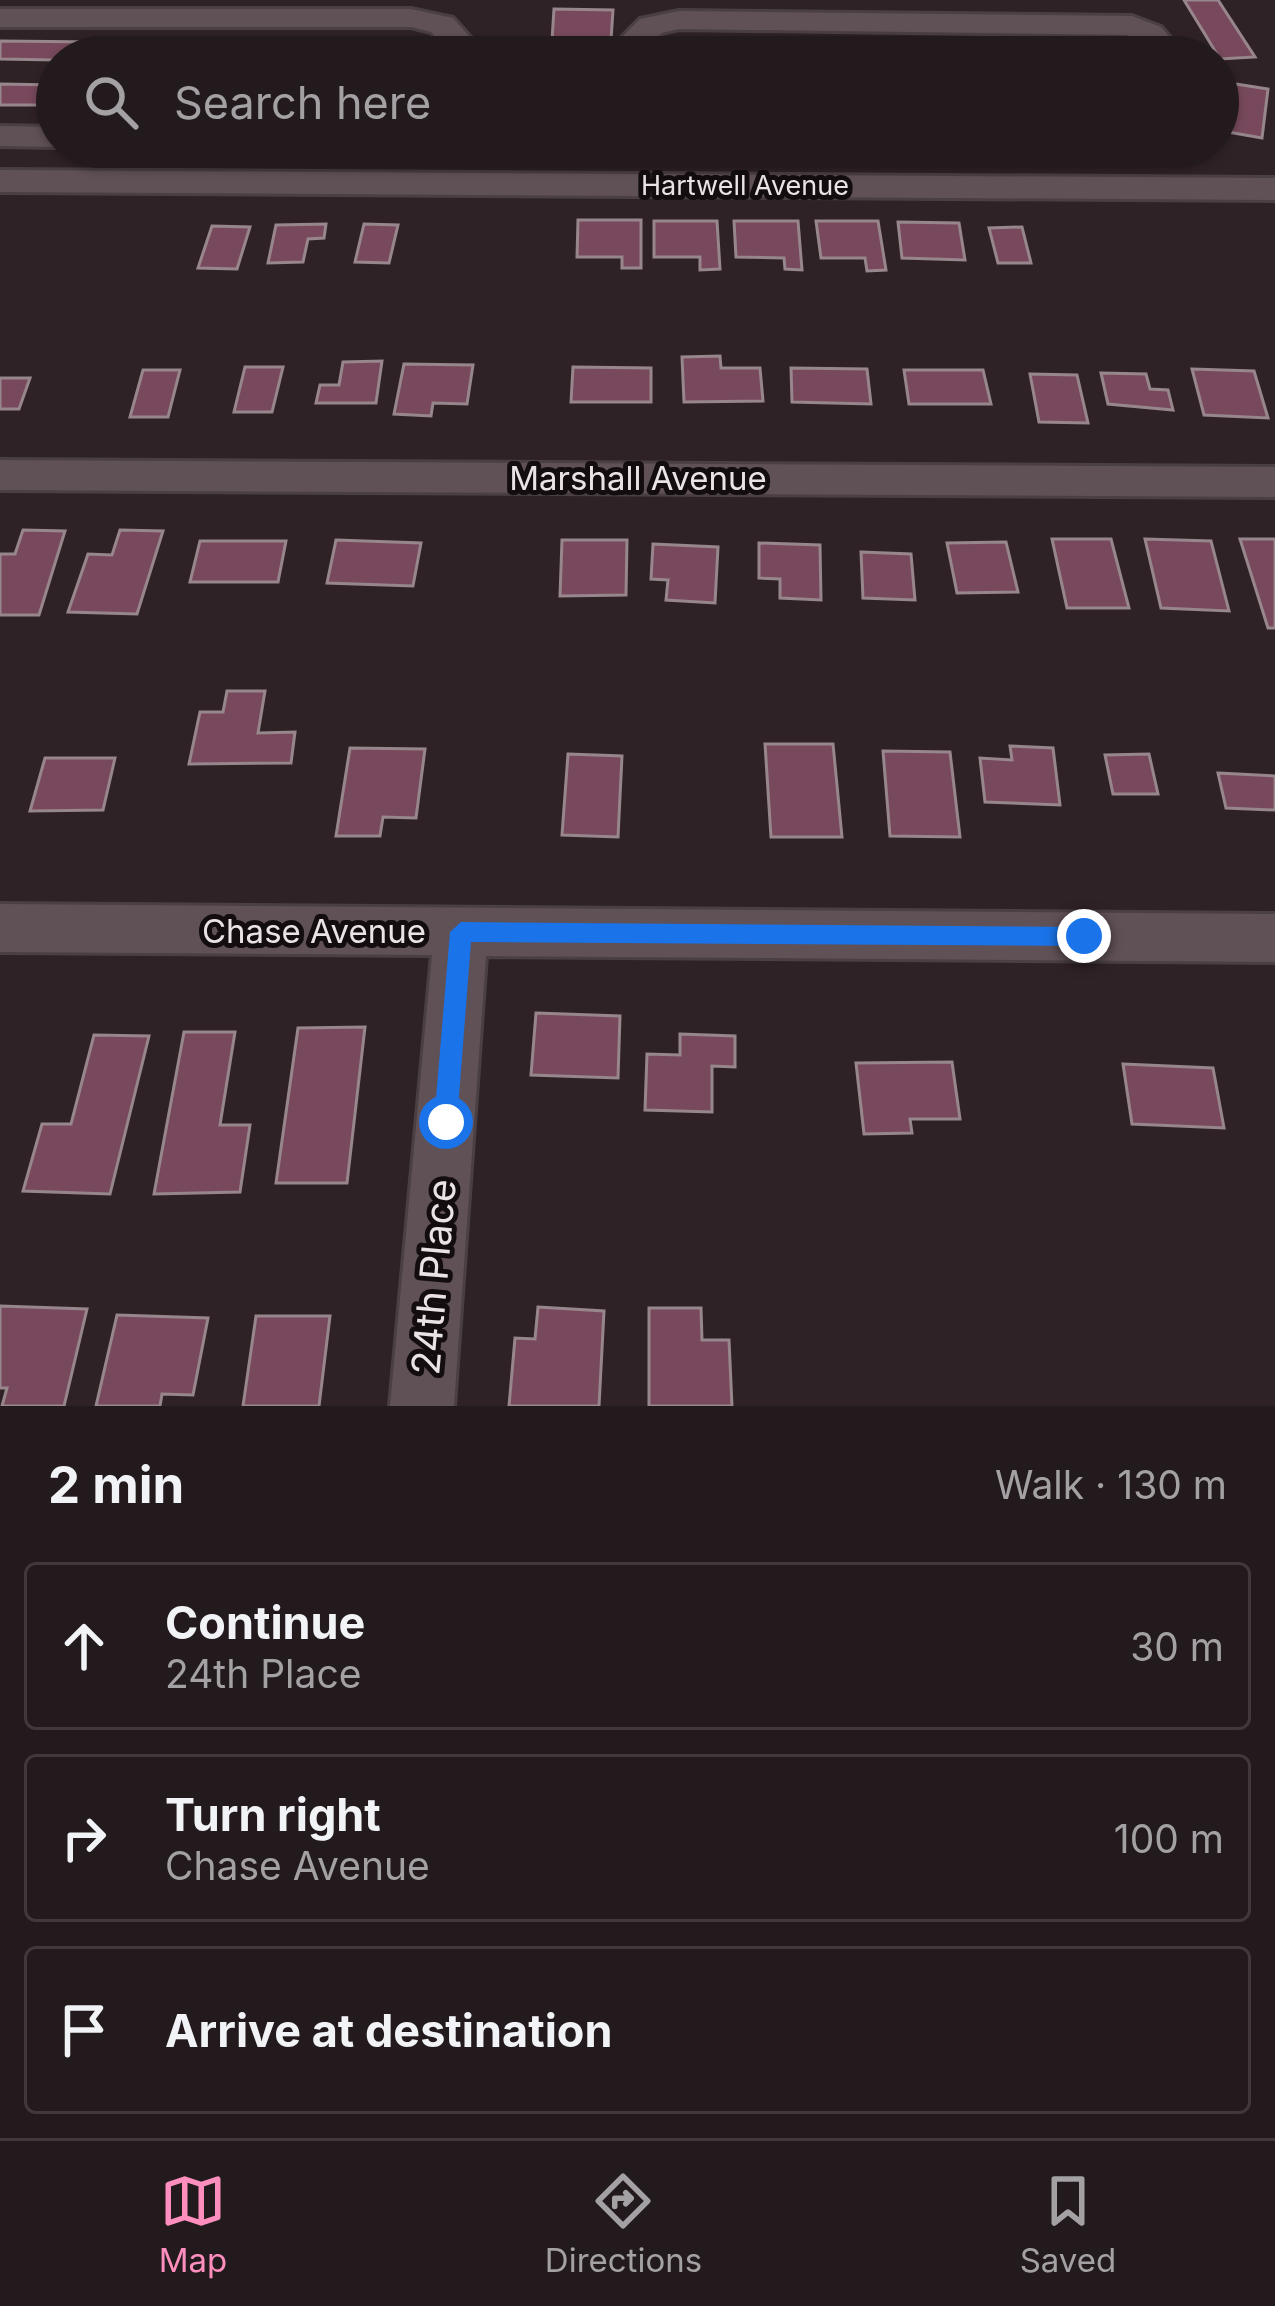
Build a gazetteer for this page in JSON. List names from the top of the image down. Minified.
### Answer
{"streets":{"street":["Hartwell Avenue","Marshall Avenue","Chase Avenue","24th Place"]},"crossings":[["Chase Avenue","24th Place"]],"page":{"search":"Search here","heading":["2 min","Walk · 130 m"],"list":[["Continue","24th Place","30 m"],["Turn right","Chase Avenue","100 m"],"Arrive at destination"],"nav":["Map","Directions","Saved"]}}
